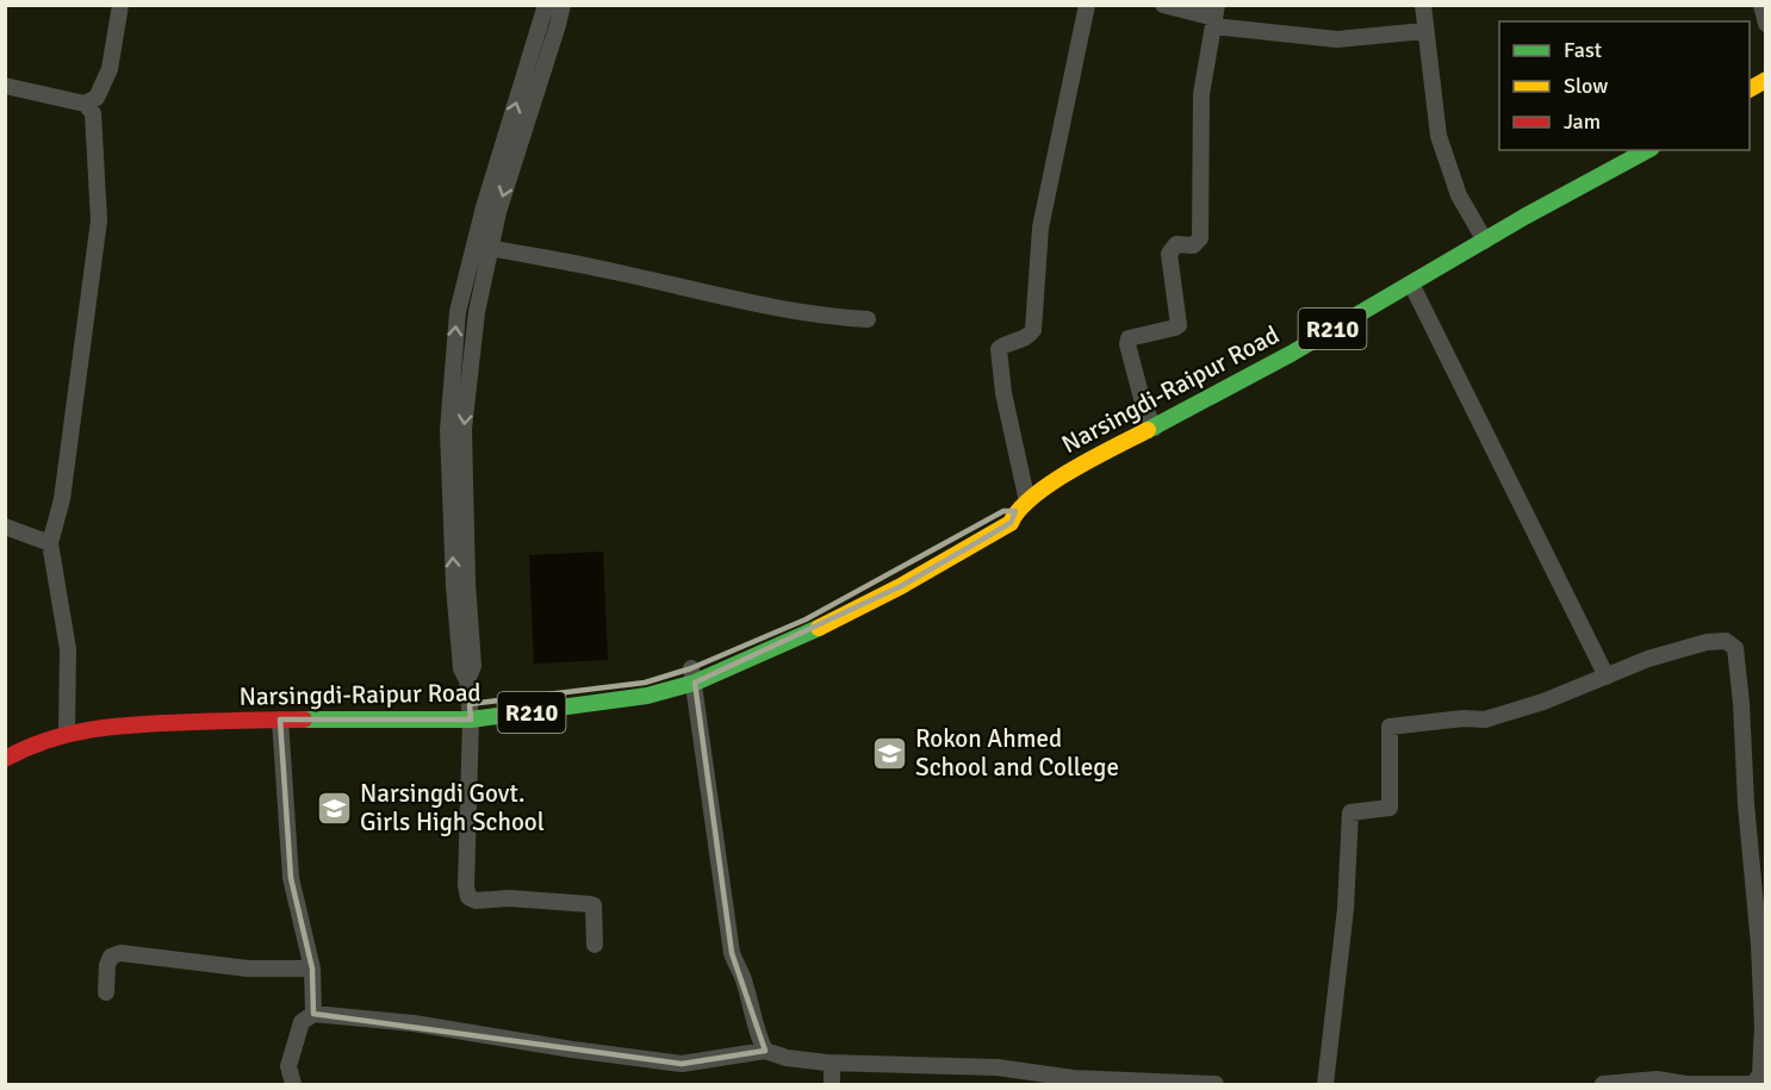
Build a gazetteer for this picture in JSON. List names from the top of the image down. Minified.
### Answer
{"streets":{"main road":["R210","Narsingdi-Raipur Road"]},"places":{"school or university":["Rokon Ahmed School and College","Narsingdi Govt. Girls High School"]},"legend":["Fast","Slow","Jam"]}
